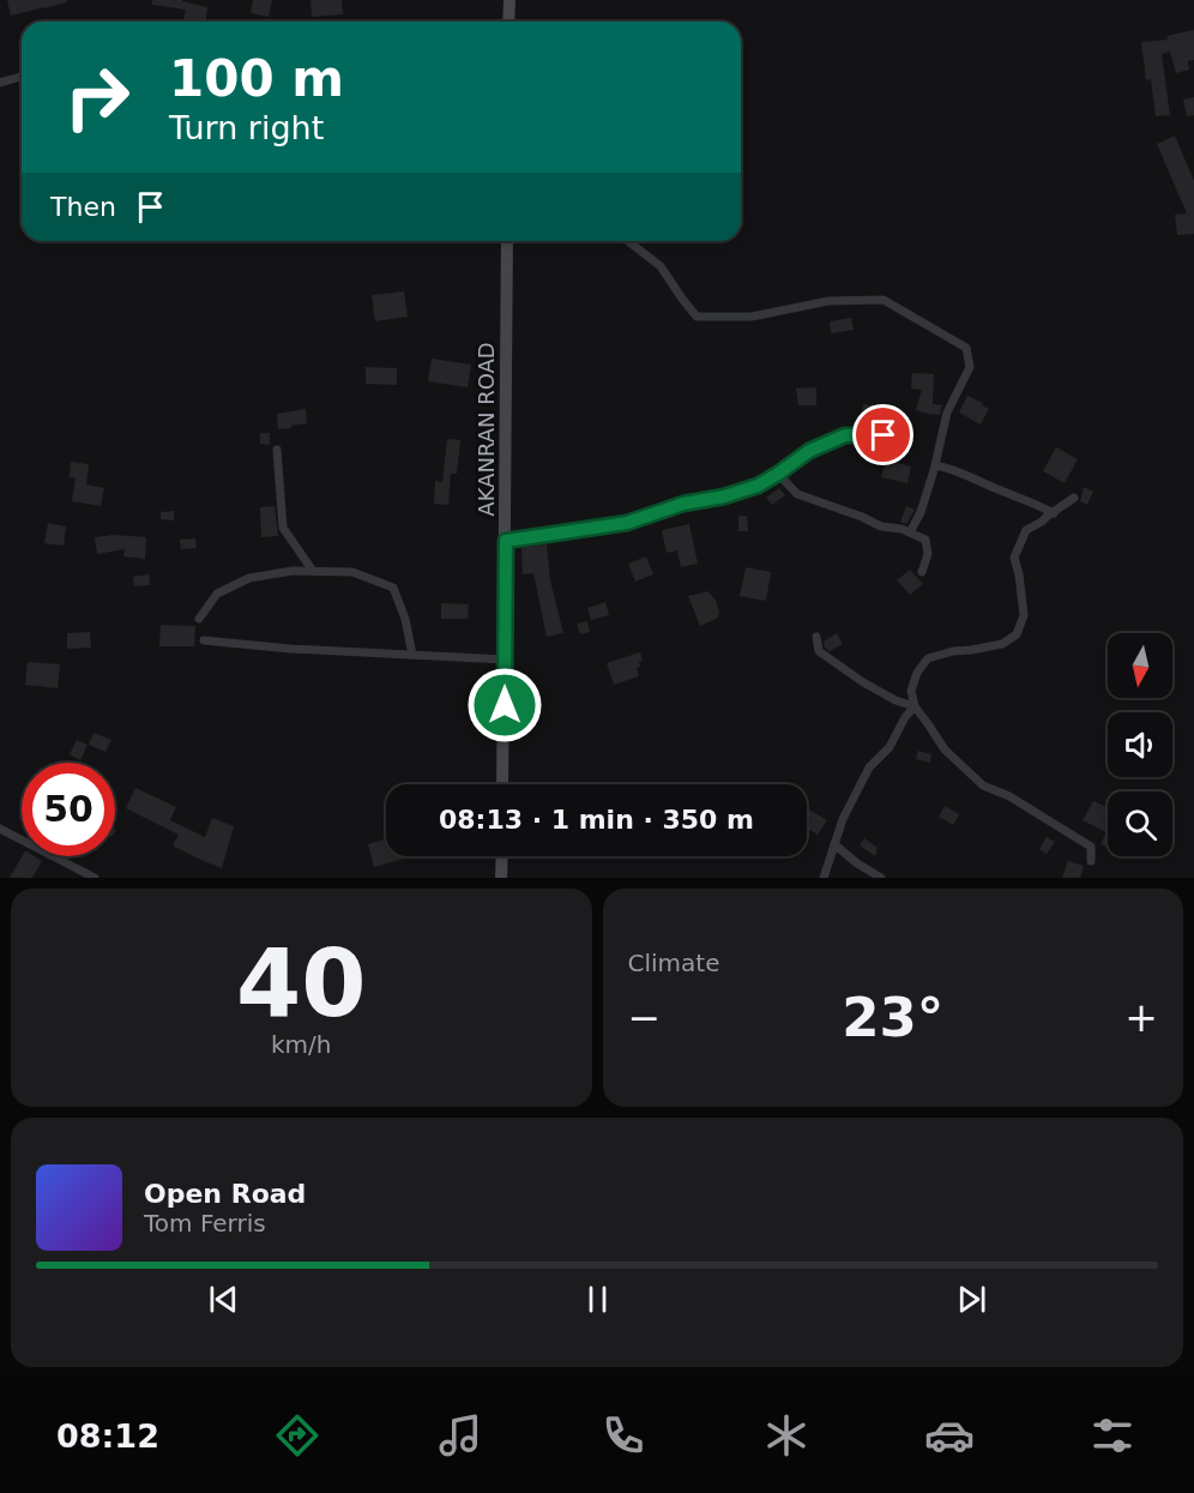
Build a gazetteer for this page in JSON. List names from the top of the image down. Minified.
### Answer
{"streets":{"main road":["AKANRAN ROAD"]},"north":"bottom","page":{"turn":["100 m","Turn right"],"then":"Then","limit":"50","trip":"08:13 · 1 min · 350 m","tile":[["40","km/h"],"Climate"],"heat":["−","23°","+"],"song":["Open Road","Tom Ferris"],"tabs":"08:12"}}
